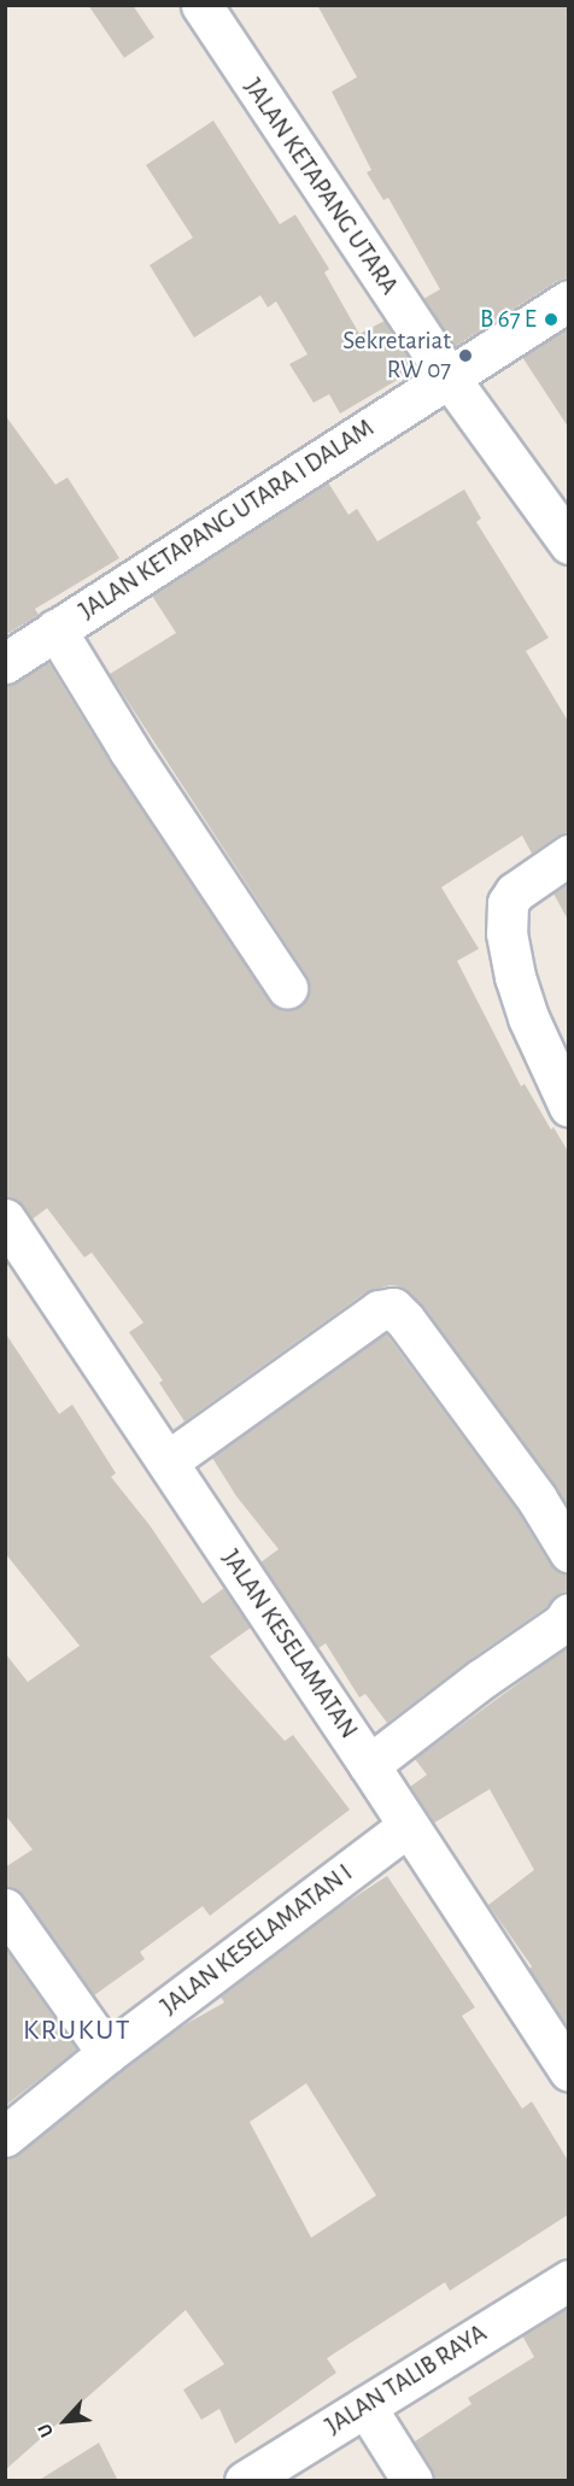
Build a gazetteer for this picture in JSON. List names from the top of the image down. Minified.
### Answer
{"streets":{"street":["JALAN KETAPANG UTARA","JALAN KETAPANG UTARA I DALAM","JALAN KESELAMATAN","JALAN KESELAMATAN I","JALAN TALIB RAYA"]},"crossings":[["JALAN KETAPANG UTARA","JALAN KETAPANG UTARA I DALAM"],["JALAN KESELAMATAN","JALAN KESELAMATAN I"]],"districts":["KRUKUT"],"places":["B 67 E","Sekretariat RW 07"],"north":"bottom left"}
